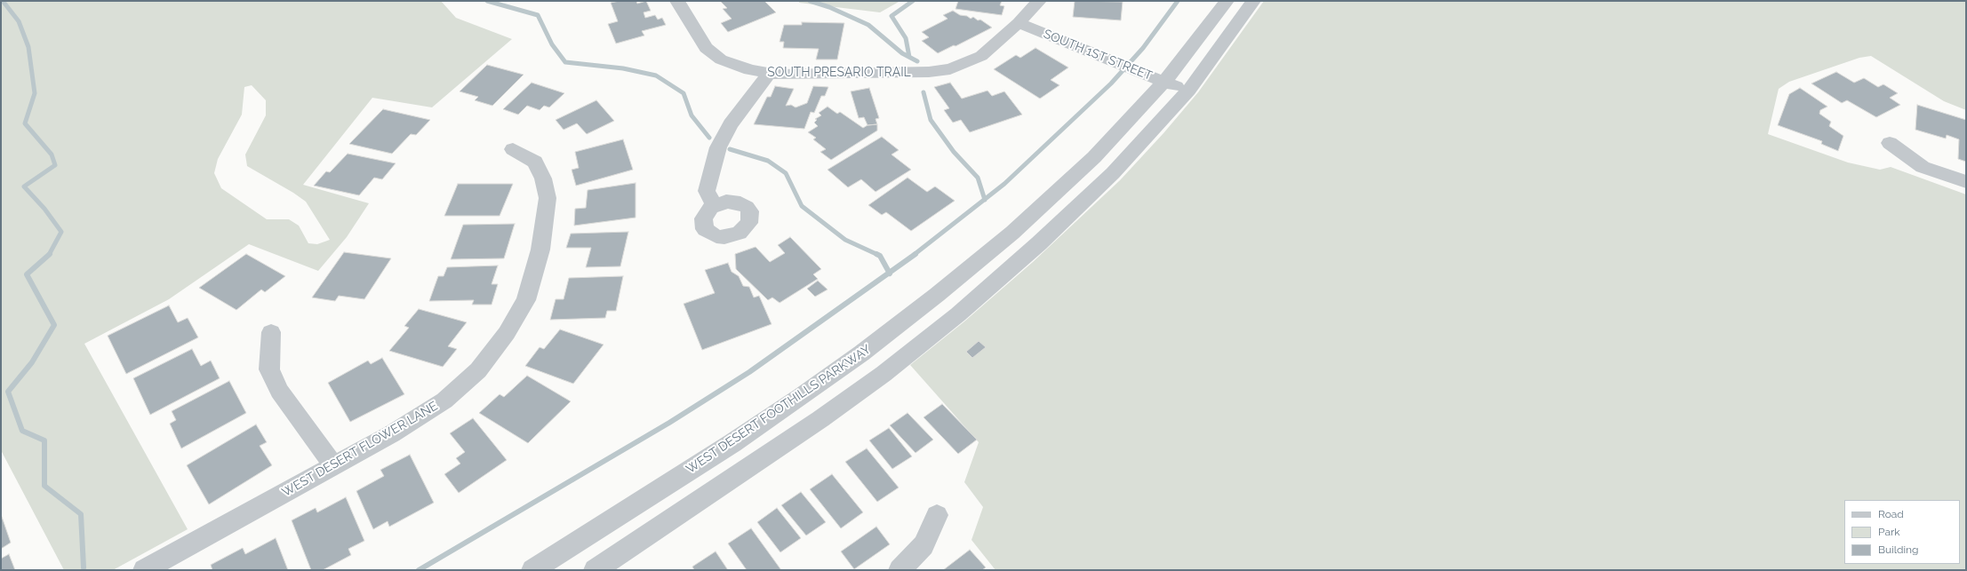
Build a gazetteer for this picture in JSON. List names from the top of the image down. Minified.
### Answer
{"streets":{"street":["SOUTH 1ST STREET","SOUTH PRESARIO TRAIL","WEST DESERT FOOTHILLS PARKWAY","WEST DESERT FLOWER LANE"]},"crossings":[["SOUTH 1ST STREET","SOUTH PRESARIO TRAIL"],["SOUTH 1ST STREET","WEST DESERT FOOTHILLS PARKWAY"]],"legend":["Road","Park","Building"]}
